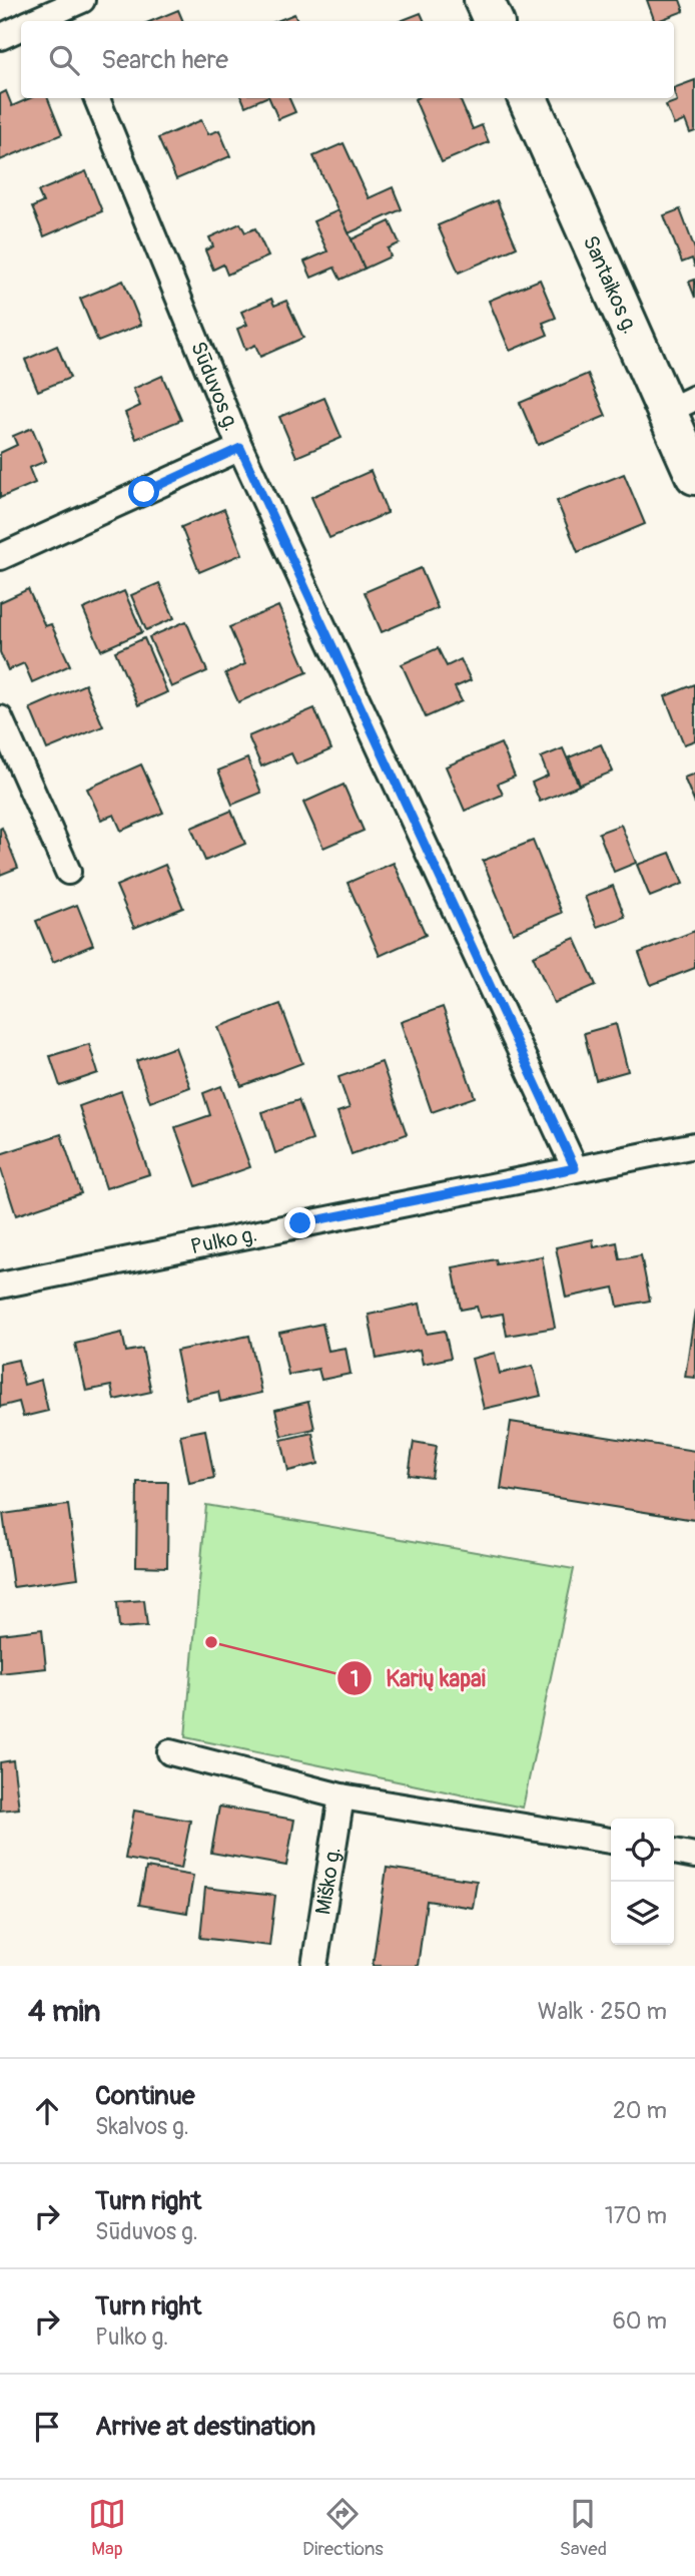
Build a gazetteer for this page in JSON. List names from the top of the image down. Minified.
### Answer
{"streets":{"main road":["Santaikos g."],"street":["Sūduvos g.","Pulko g.","Miško g."]},"crossings":[["Sūduvos g.","Pulko g."]],"places":["Karių kapai"],"page":{"search":"Search here","heading":["4 min","Walk · 250 m"],"list":[["Continue","Skalvos g.","20 m"],["Turn right","Sūduvos g.","170 m"],["Turn right","Pulko g.","60 m"],"Arrive at destination"],"nav":["Map","Directions","Saved"]}}
